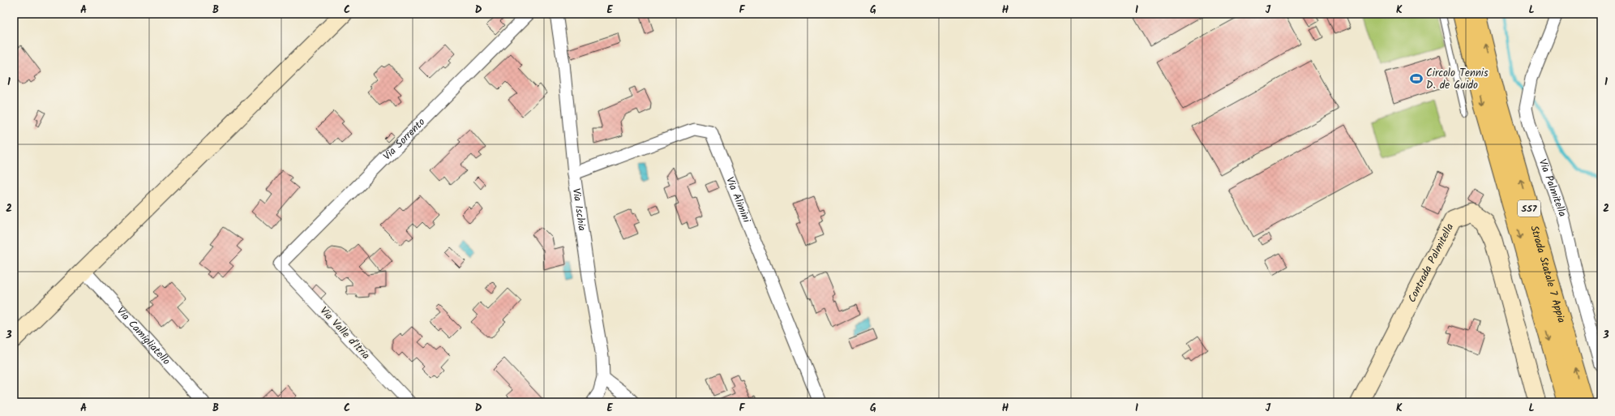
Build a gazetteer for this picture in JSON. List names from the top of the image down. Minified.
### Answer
{"streets":{"highway":["SS7","Strada Statale 7 Appia"],"main road":["Contrada Palmitella"],"street":["Via Sorrento","Via Palmitella","Via Alimini","Via Ischia","Via Valle d'Itria","Via Camigliatello"]},"crossings":[["Via Sorrento","Via Valle d'Itria"],["Via Alimini","Via Ischia"]],"places":{"sports":["Circolo Tennis D. de Guido"]},"grid":{"columns":["A","B","C","D","E","F","G","H","I","J","K","L"],"rows":["1","2","3"]}}
